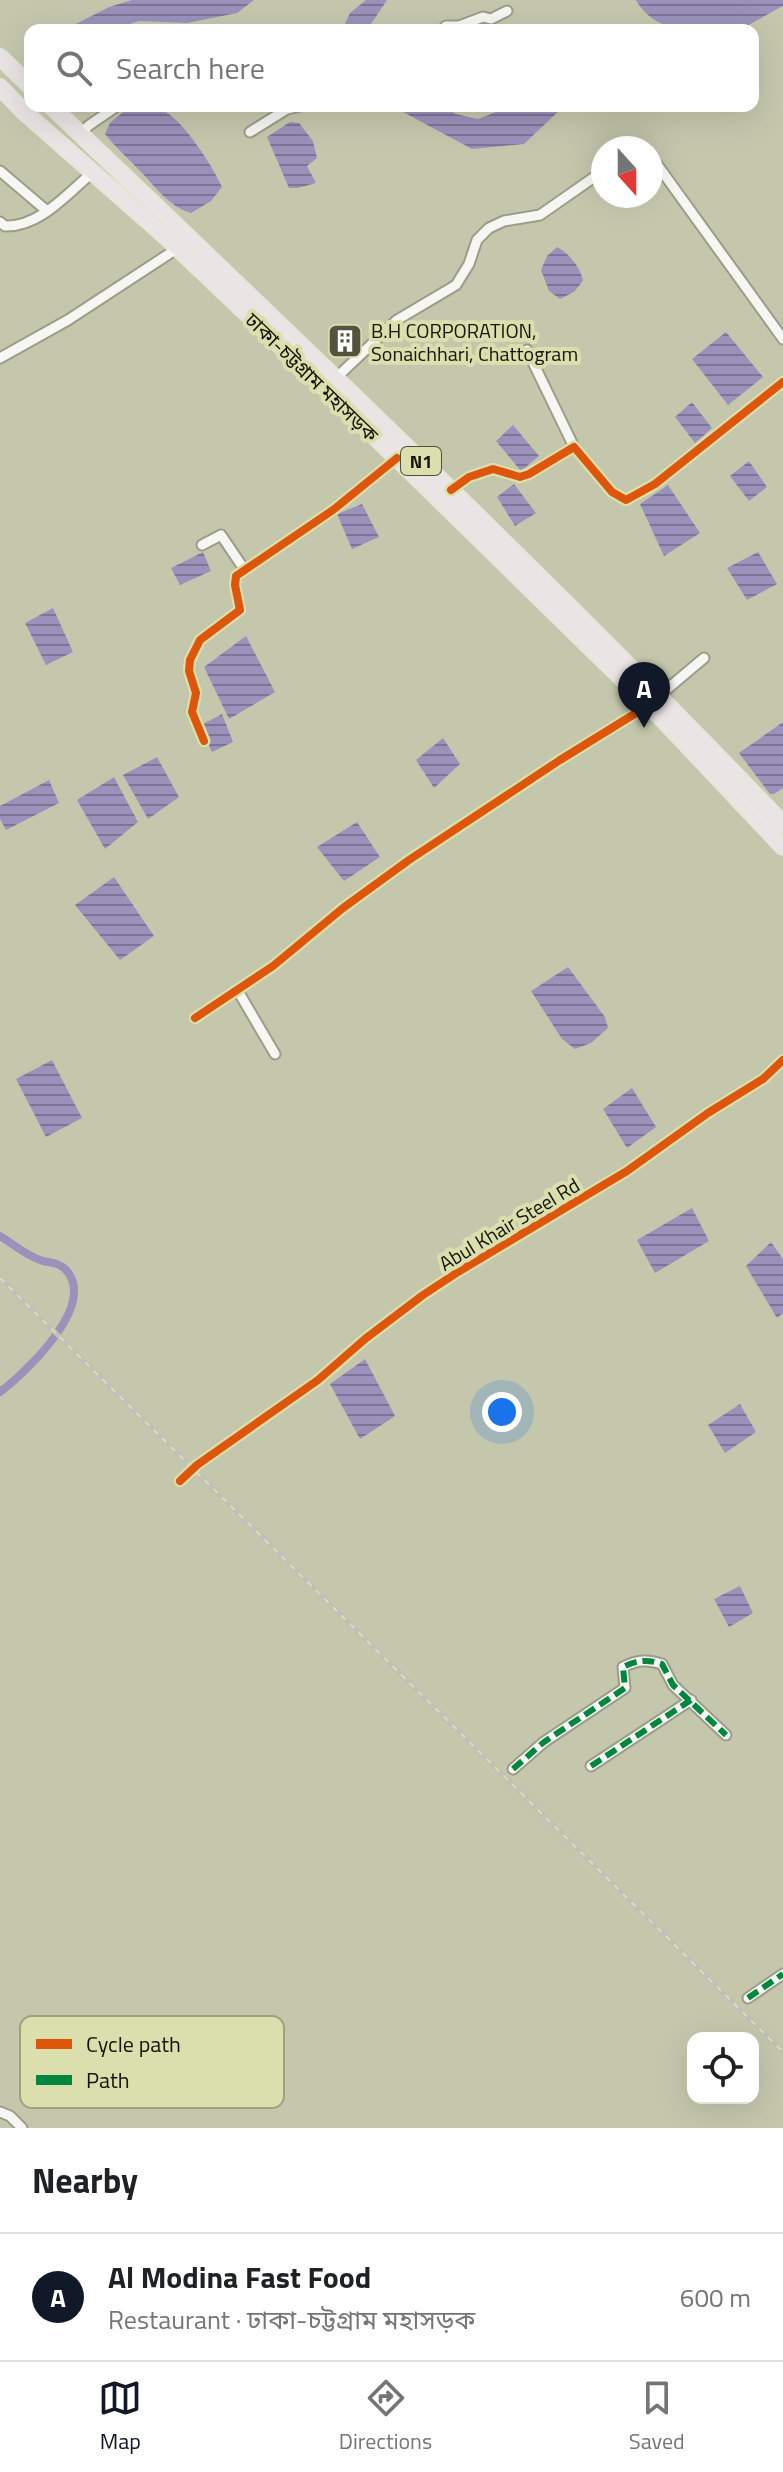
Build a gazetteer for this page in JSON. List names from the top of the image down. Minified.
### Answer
{"streets":{"highway":["ঢাকা-চট্টগ্রাম মহাসড়ক","N1"],"street":["Abul Khair Steel Rd"]},"places":{"building":["B.H CORPORATION, Sonaichhari, Chattogram"]},"legend":["Cycle path","Path"],"north":"bottom","page":{"search":"Search here","pins":"A","heading":"Nearby","list":[{"mark":"A","name":"Al Modina Fast Food","note":"Restaurant · ঢাকা-চট্টগ্রাম মহাসড়ক","value":"600 m"}],"nav":["Map","Directions","Saved"]}}
